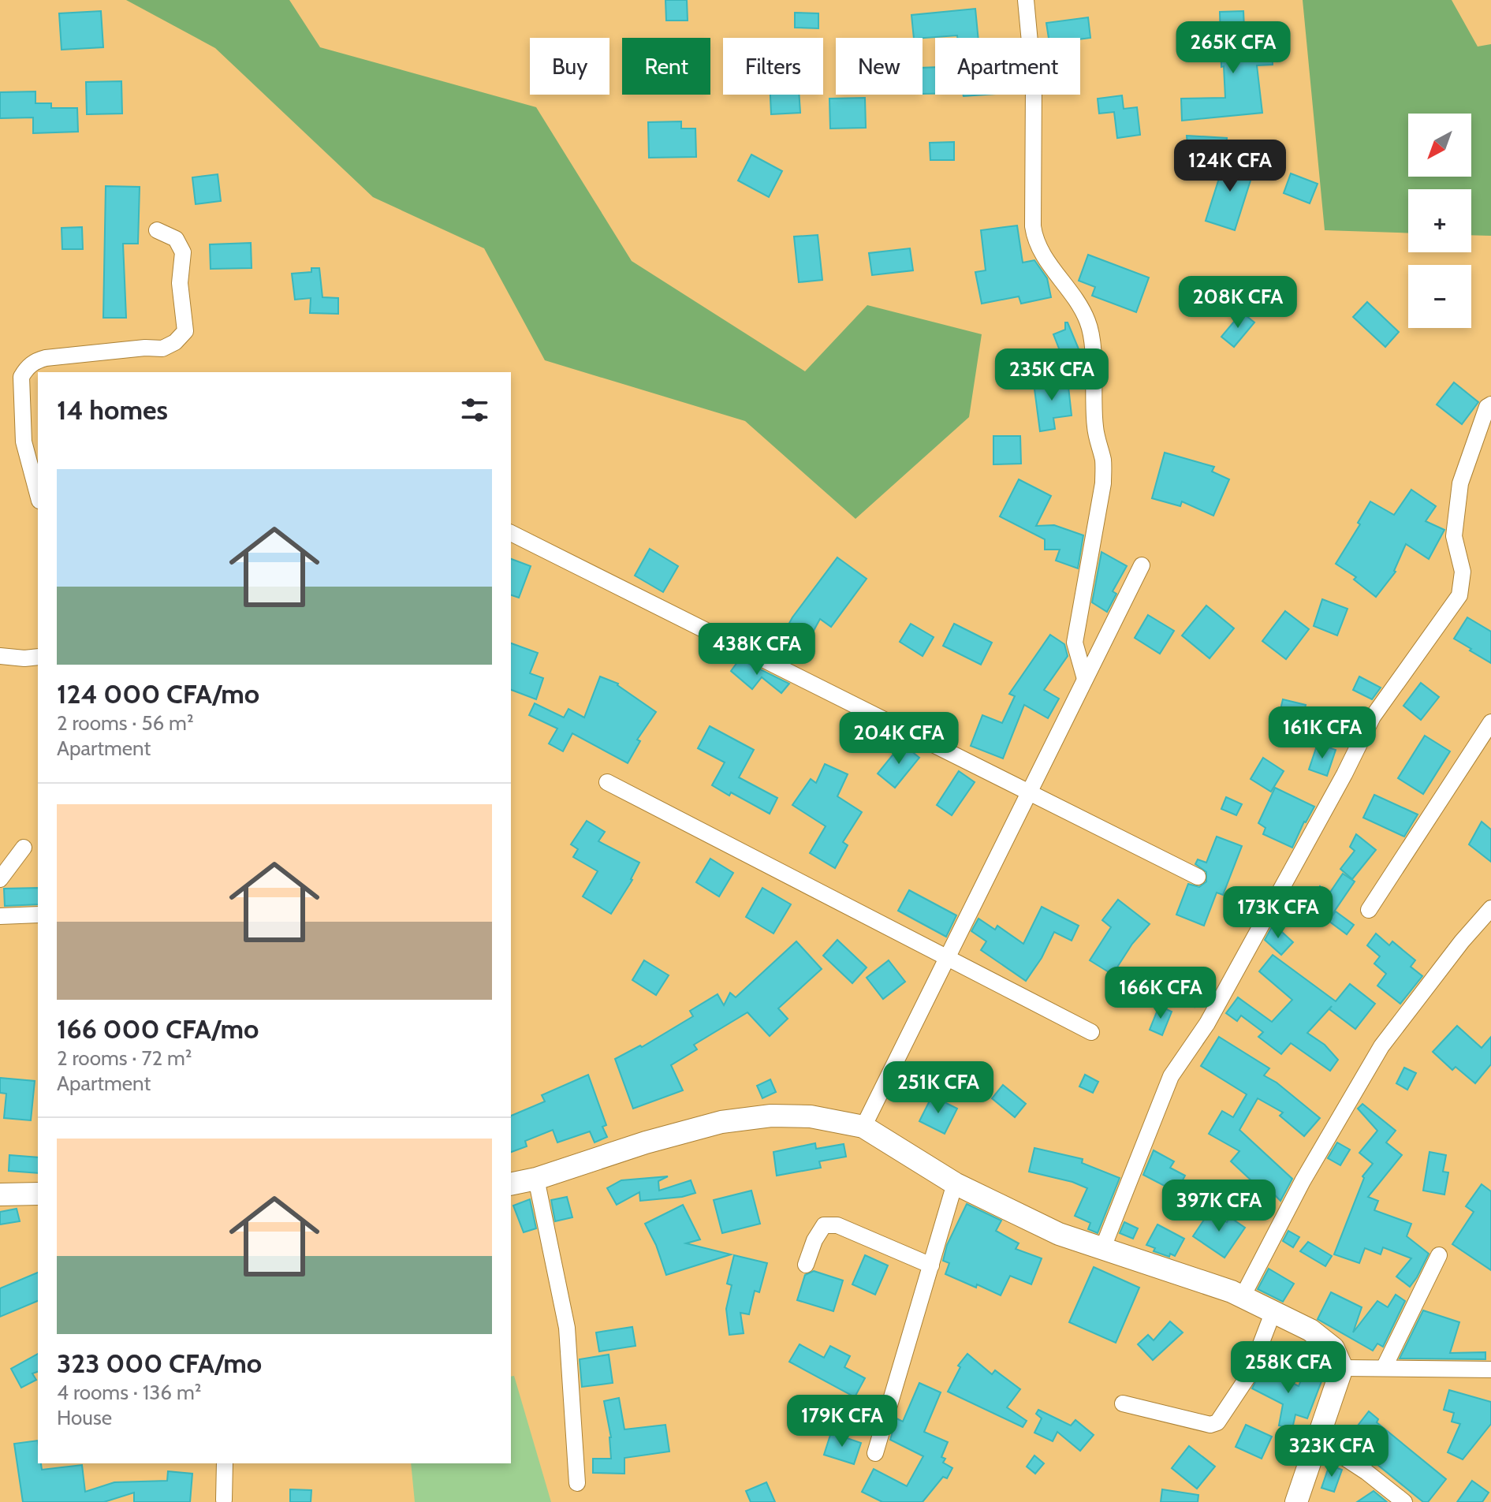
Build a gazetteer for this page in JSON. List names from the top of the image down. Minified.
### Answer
{"north":"bottom left","page":{"price":["265K CFA","124K CFA","208K CFA","235K CFA","438K CFA","161K CFA","204K CFA","173K CFA","166K CFA","251K CFA","397K CFA","258K CFA","179K CFA","323K CFA"],"chip":["Buy","Rent","Filters","New","Apartment"],"map_buttons":["+","−"],"heading":"14 homes","list":[{"name":"124 000 CFA/mo","note":"2 rooms · 56 m² · Apartment"},{"name":"166 000 CFA/mo","note":"2 rooms · 72 m² · Apartment"},{"name":"323 000 CFA/mo","note":"4 rooms · 136 m² · House"}]}}
